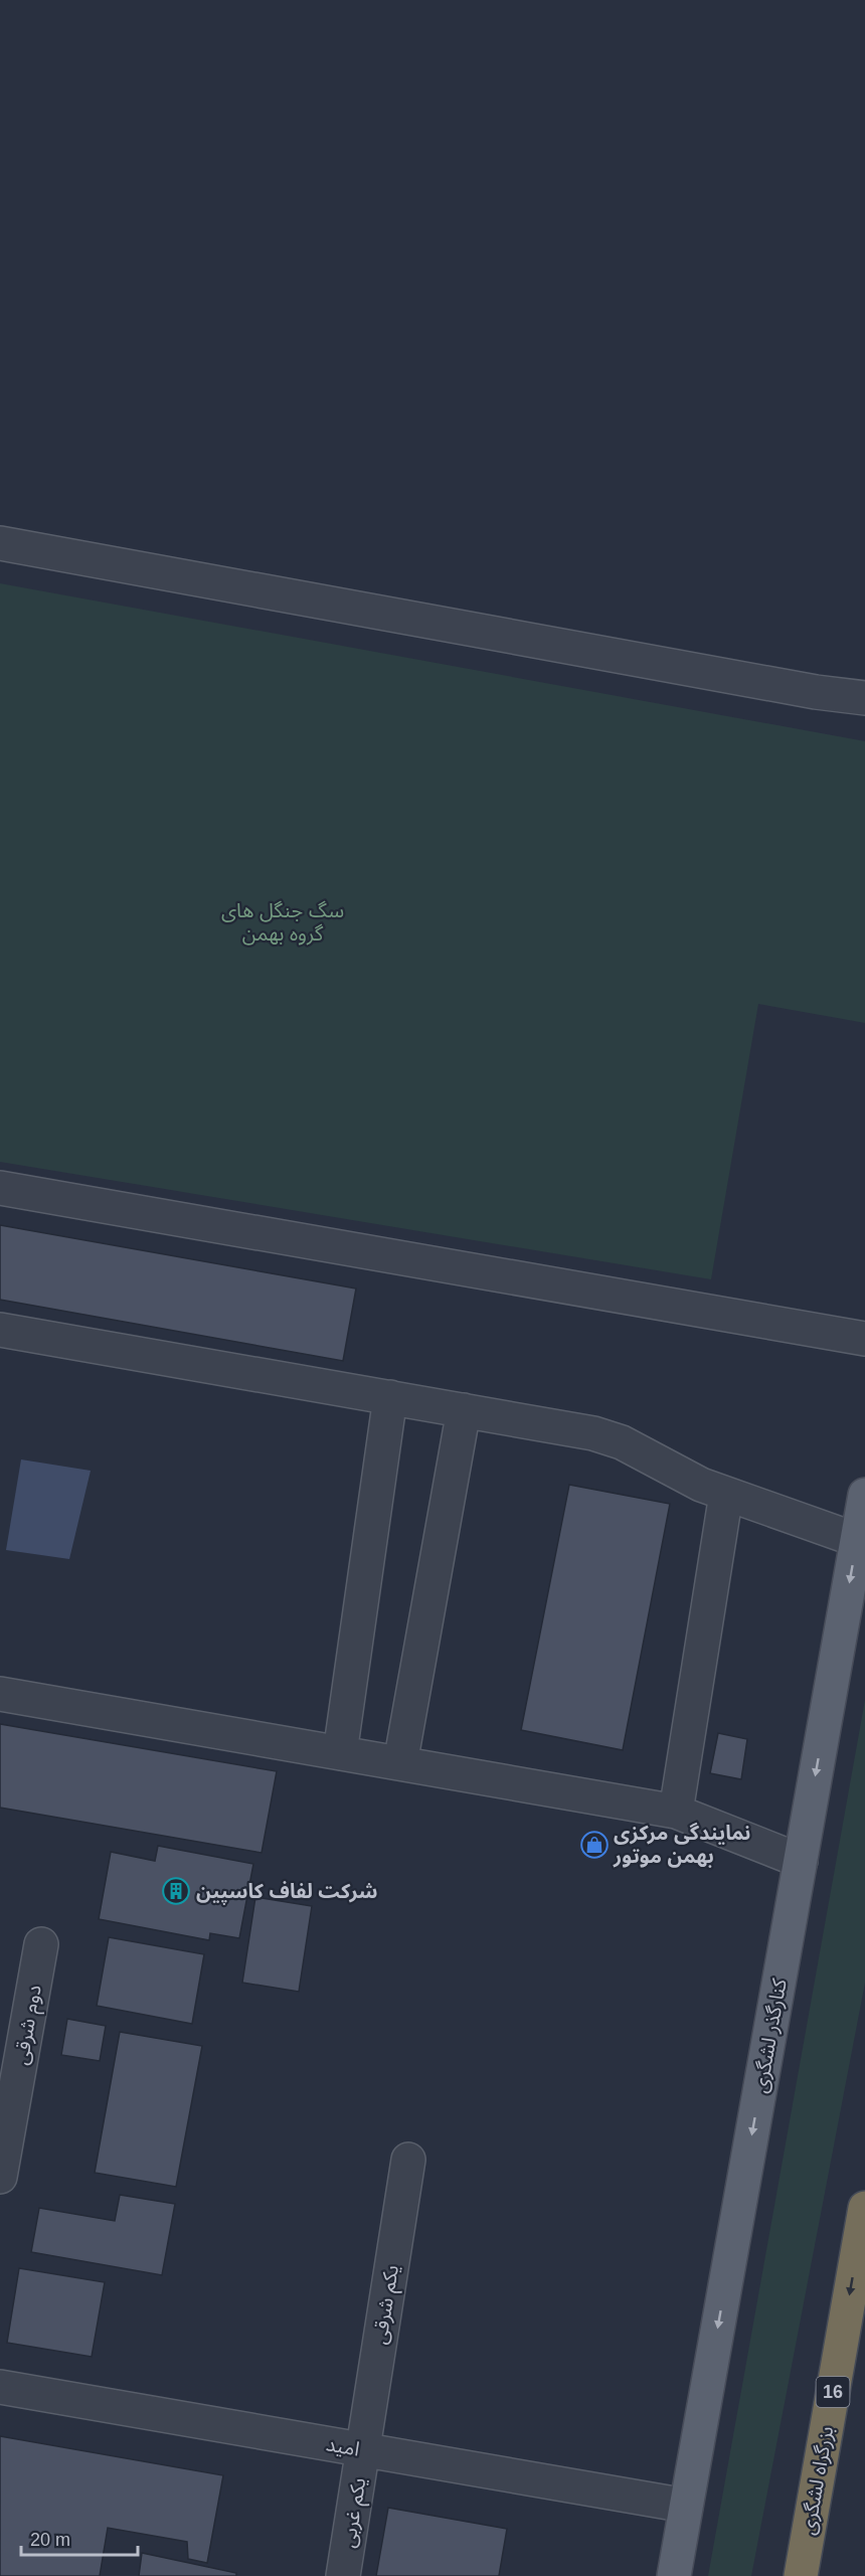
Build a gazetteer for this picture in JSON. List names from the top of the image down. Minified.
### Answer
{"streets":{"highway":["16","بزرگراه لشگری"],"main road":["کنارگذر لشگری"],"lane":["دوم شرقی","یکم شرقی","امید","یکم غربی"]},"crossings":[["کنارگذر لشگری","امید"],["یکم شرقی","امید"],["یکم شرقی","یکم غربی"],["امید","یکم غربی"]],"one_way":["کنارگذر لشگری","بزرگراه لشگری"],"parks":["سگ جنگل های گروه بهمن"],"places":{"shop":["نمایندگی مرکزی بهمن موتور"],"building":["شرکت لفاف کاسپین"]},"scale_bar":"20 m"}
